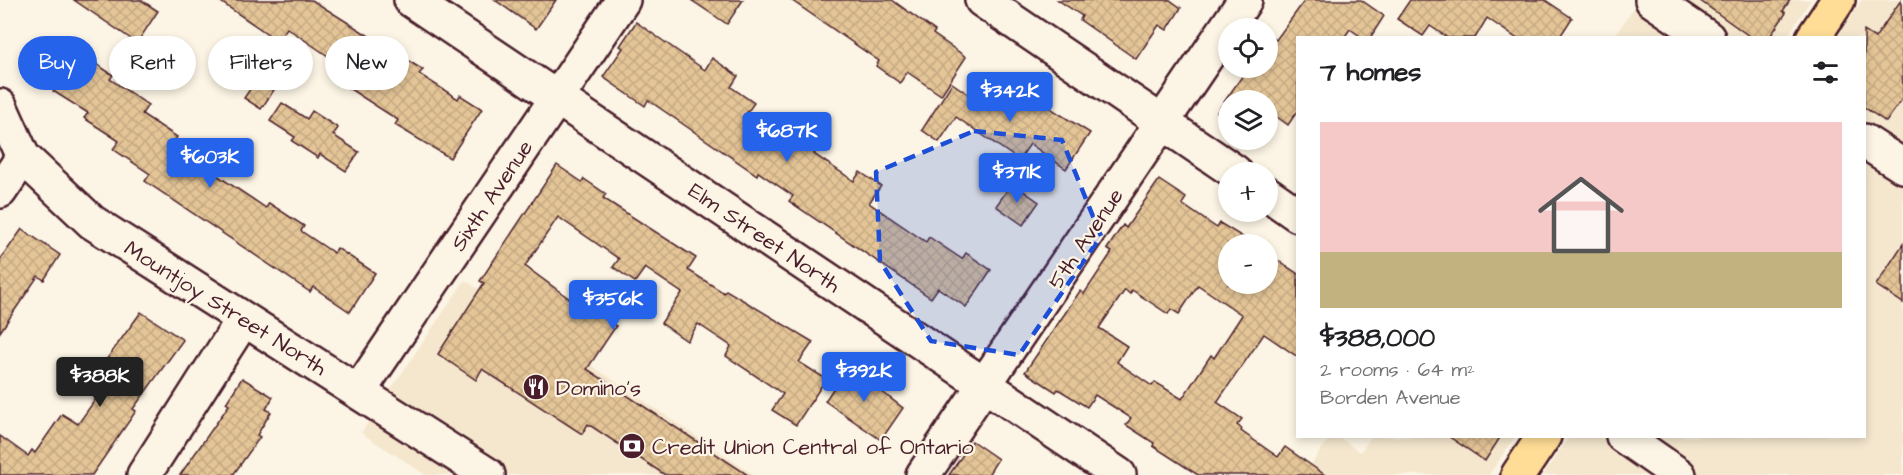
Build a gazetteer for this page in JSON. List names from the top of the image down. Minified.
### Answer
{"streets":{"street":["Sixth Avenue","Elm Street North","5th Avenue","Mountjoy Street North"]},"crossings":[["Sixth Avenue","Elm Street North"],["Sixth Avenue","Mountjoy Street North"],["Elm Street North","5th Avenue"]],"places":{"restaurant":["Domino's"],"bank":["Credit Union Central of Ontario"]},"page":{"map_buttons":["+","−"],"chip":["Buy","Rent","Filters","New"],"heading":"7 homes","price":["$342K","$687K","$603K","$371K","$356K","$392K","$388K"],"list":[{"name":"$388,000","note":"2 rooms · 64 m² · Borden Avenue"}]}}
